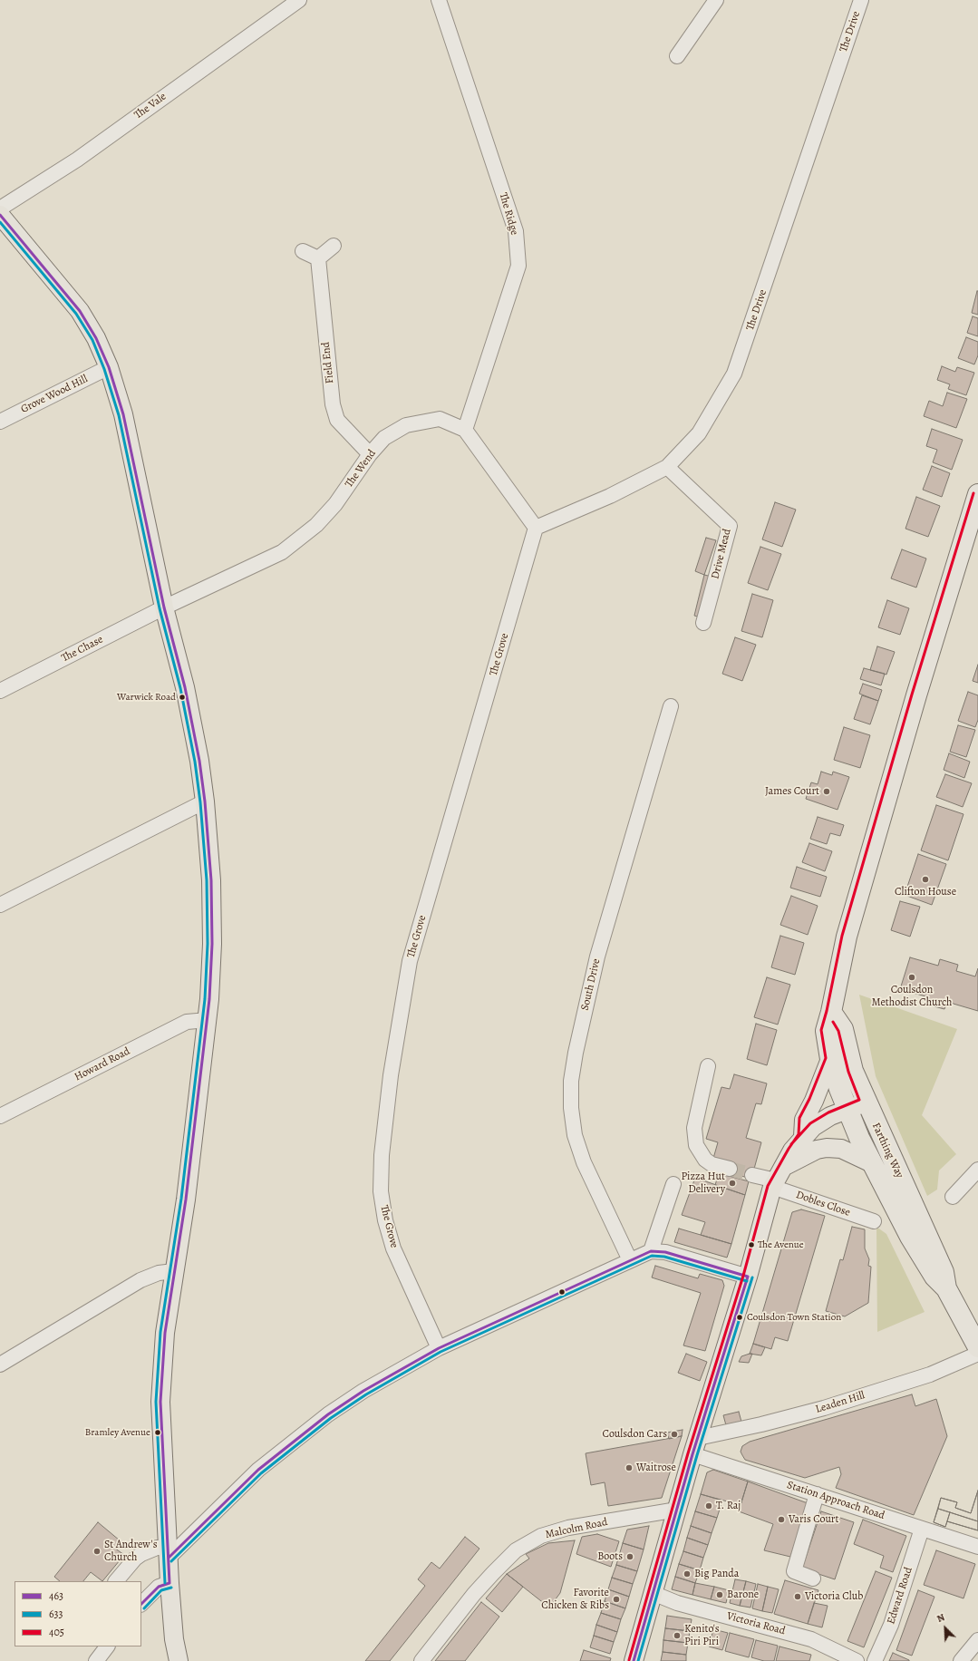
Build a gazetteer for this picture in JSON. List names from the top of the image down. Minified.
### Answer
{"streets":{"highway":["Farthing Way"],"street":["The Drive","The Vale","The Ridge","Field End","Grove Wood Hill","The Wend","Drive Mead","The Chase","The Grove","South Drive","Howard Road","Dobles Close","Leaden Hill","Station Approach Road","Malcolm Road","Edward Road","Victoria Road"]},"crossings":[["The Drive","Drive Mead"],["The Drive","The Grove"],["The Ridge","The Wend"],["Field End","The Wend"],["The Wend","The Chase"],["Leaden Hill","Station Approach Road"],["Station Approach Road","Edward Road"]],"places":["Warwick Road","James Court","Clifton House","Coulsdon Methodist Church","Pizza Hut Delivery","The Avenue","Coulsdon Town Station","Bramley Avenue","Coulsdon Cars","Waitrose","T. Raj","Varis Court","St Andrew's Church","Boots","Big Panda","Barone","Victoria Club","Favorite Chicken & Ribs","Kenito's Piri Piri"],"lines":["transit line 463","transit line 633","transit line 405"],"legend":["463","633","405"],"north":"top left"}
